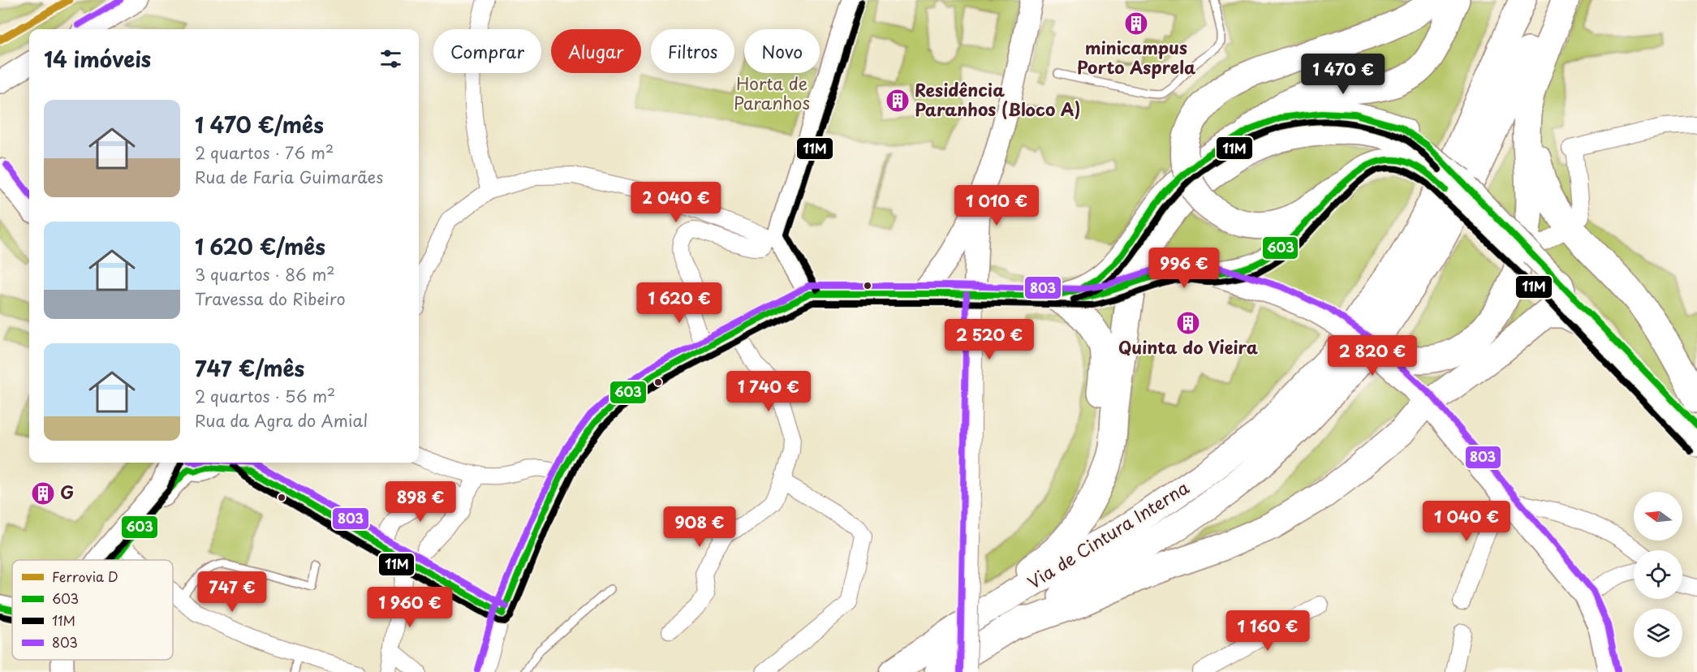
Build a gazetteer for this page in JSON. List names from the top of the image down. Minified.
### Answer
{"streets":{"highway":["Via de Cintura Interna"]},"parks":["Horta de Paranhos"],"places":{"building":["minicampus Porto Asprela","Residência Paranhos (Bloco A)","Quinta do Vieira","G"]},"lines":["rail line D","transit line 803","transit line 11M","transit line 603"],"legend":["Ferrovia D","603","11M","803"],"north":"left","page":{"chip":["Comprar","Alugar","Filtros","Novo"],"heading":"14 imóveis","price":["1 470 €","2 040 €","1 010 €","996 €","1 620 €","2 520 €","2 820 €","1 740 €","898 €","1 040 €","908 €","747 €","1 960 €","1 160 €"],"list":[{"name":"1 470 €/mês","note":"2 quartos · 76 m² · Rua de Faria Guimarães"},{"name":"1 620 €/mês","note":"3 quartos · 86 m² · Travessa do Ribeiro"},{"name":"747 €/mês","note":"2 quartos · 56 m² · Rua da Agra do Amial"}]}}
